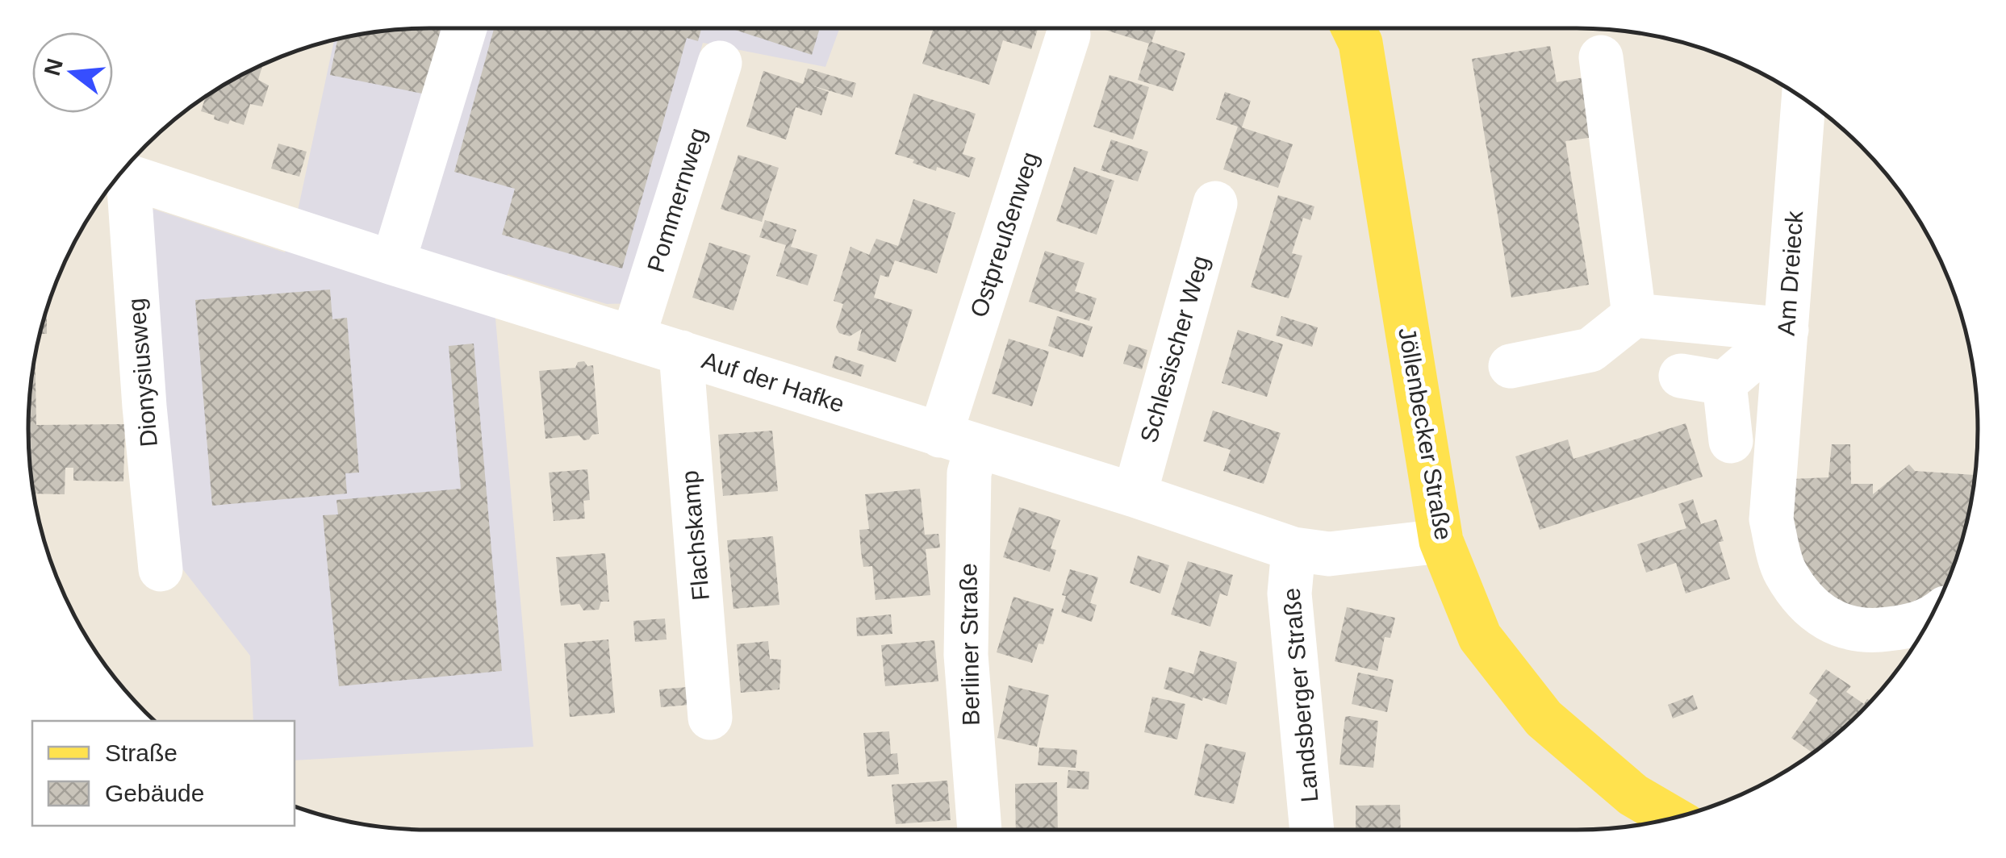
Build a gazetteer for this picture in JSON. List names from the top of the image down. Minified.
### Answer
{"streets":{"main road":["Jöllenbecker Straße"],"street":["Pommernweg","Ostpreußenweg","Am Dreieck","Schlesischer Weg","Dionysiusweg","Auf der Hafke","Flachskamp","Berliner Straße","Landsberger Straße"]},"crossings":[["Pommernweg","Auf der Hafke"],["Ostpreußenweg","Auf der Hafke"],["Ostpreußenweg","Berliner Straße"],["Schlesischer Weg","Auf der Hafke"],["Dionysiusweg","Auf der Hafke"],["Auf der Hafke","Jöllenbecker Straße"],["Auf der Hafke","Flachskamp"],["Auf der Hafke","Berliner Straße"],["Auf der Hafke","Landsberger Straße"]],"legend":["Straße","Gebäude"],"north":"left"}
